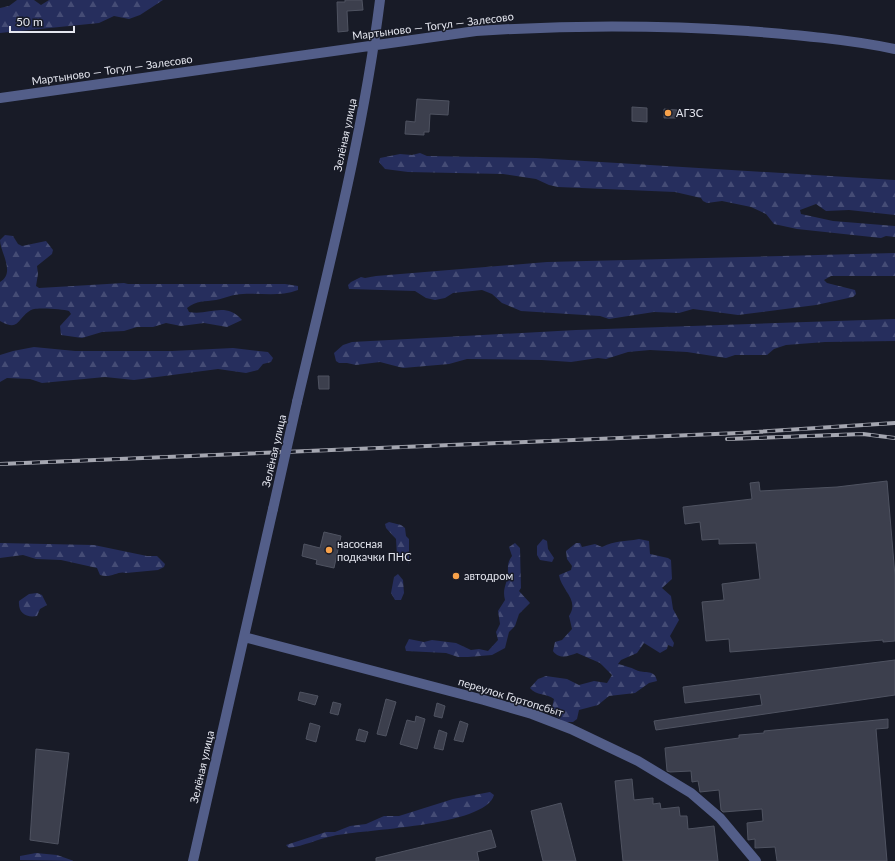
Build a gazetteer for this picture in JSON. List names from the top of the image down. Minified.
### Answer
{"streets":{"street":["Мартыново — Тогул — Залесово","Зелёная улица","переулок Гортопсбыт"]},"crossings":[["Мартыново — Тогул — Залесово","Зелёная улица"],["Зелёная улица","переулок Гортопсбыт"]],"places":["АГЗС","насосная подкачки ПНС","автодром"],"scale_bar":"50 m"}
